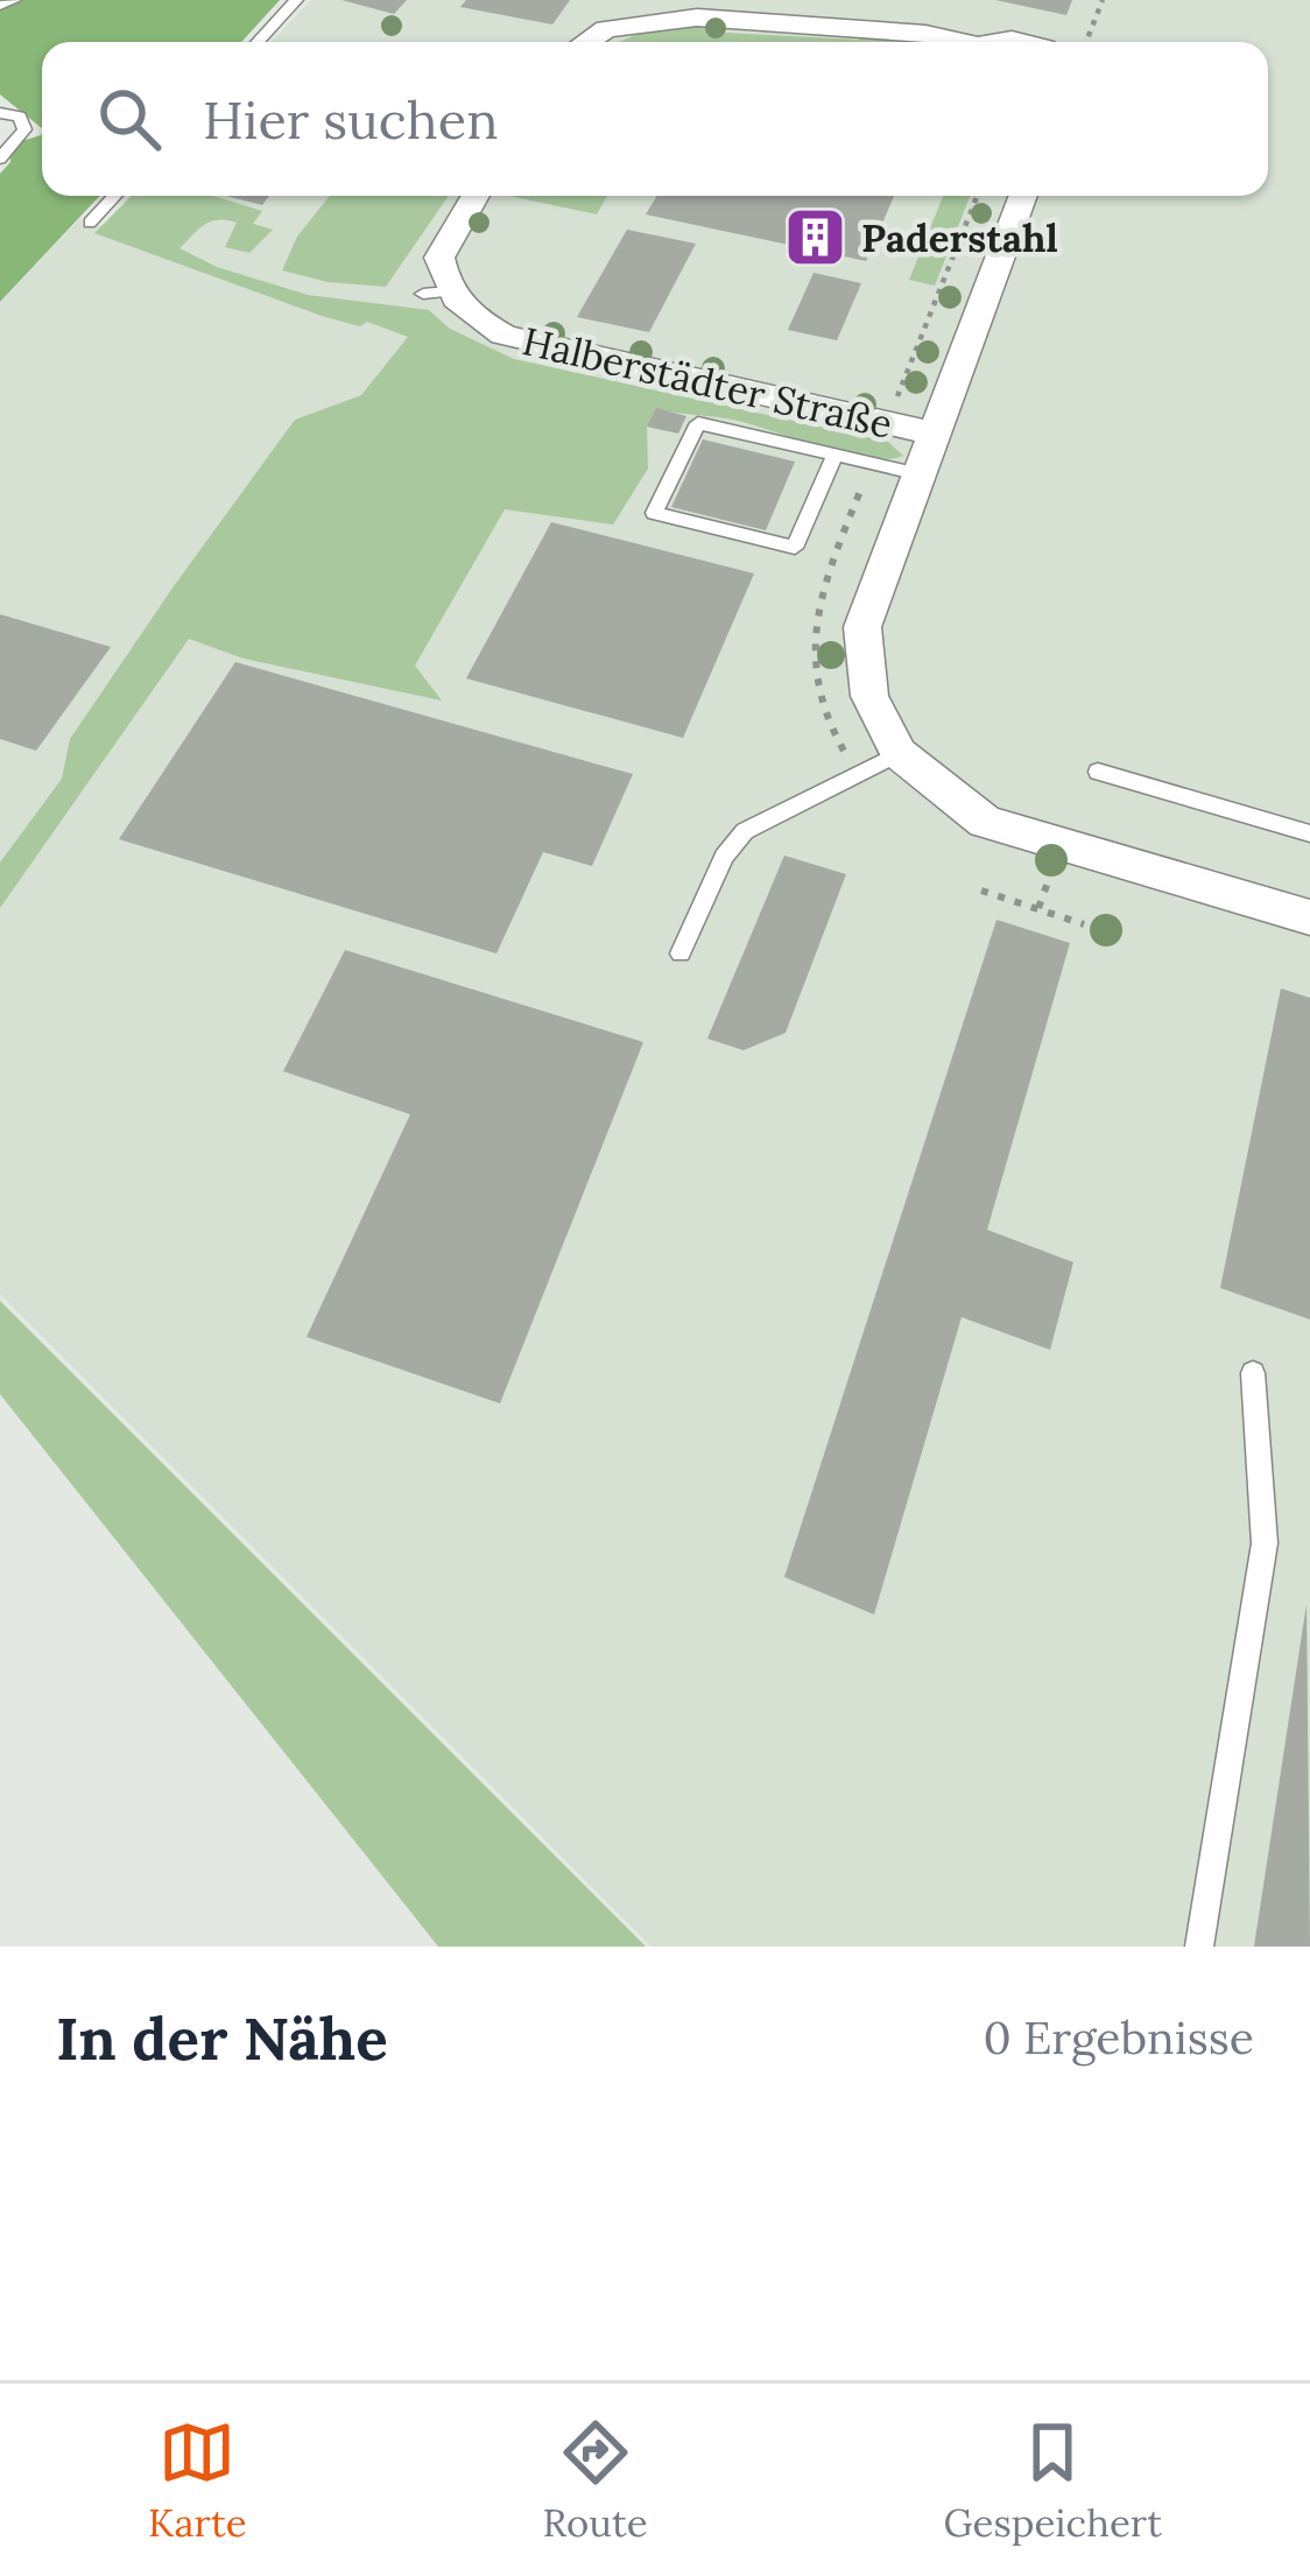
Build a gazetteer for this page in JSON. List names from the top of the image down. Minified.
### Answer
{"streets":{"street":["Halberstädter Straße"]},"places":{"building":["Paderstahl"]},"page":{"search":"Hier suchen","heading":["In der Nähe","0 Ergebnisse"],"nav":["Karte","Route","Gespeichert"]}}
